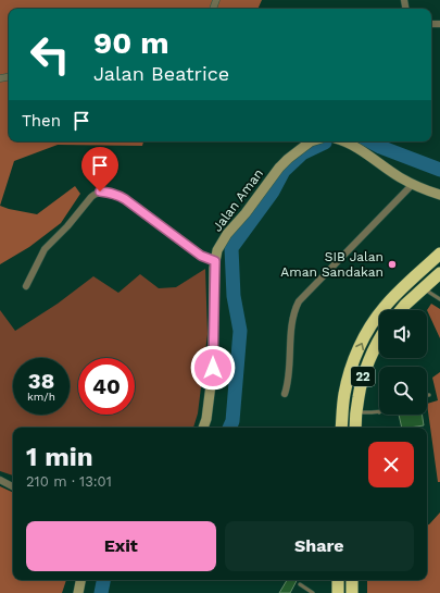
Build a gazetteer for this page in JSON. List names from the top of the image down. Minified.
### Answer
{"streets":{"highway":["22"],"street":["Jalan Aman"]},"places":["SIB Jalan Aman Sandakan"],"page":{"turn":["90 m","Jalan Beatrice"],"then":"Then","speed":"38 km/h","limit":"40","heading":["1 min","210 m · 13:01"],"buttons":["Exit","Share"]}}
